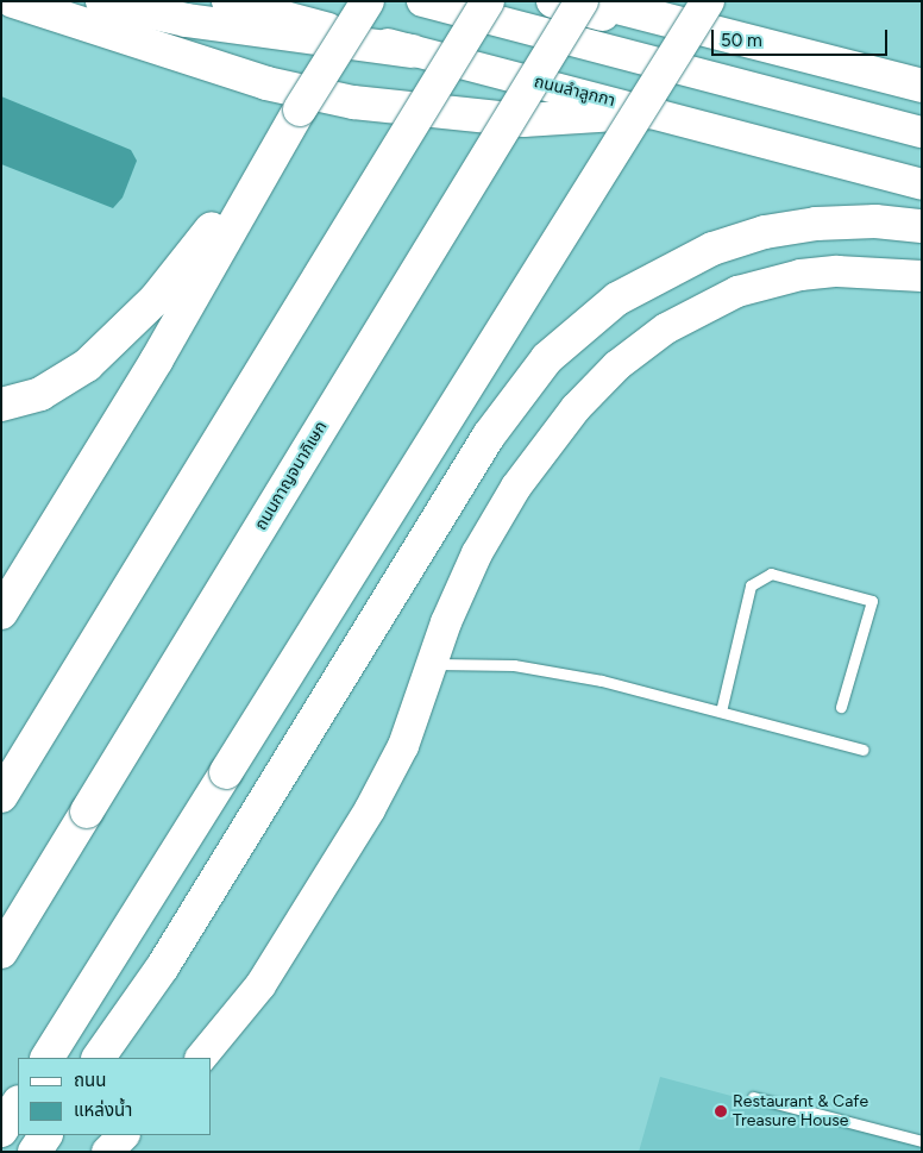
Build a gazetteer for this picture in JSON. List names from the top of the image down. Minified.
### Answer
{"streets":{"highway":["ถนนกาญจนาภิเษก"],"main road":["ถนนลำลูกกา"]},"places":["Restaurant & Cafe Treasure House"],"legend":["ถนน","แหล่งน้ำ"],"scale_bar":"50 m"}
